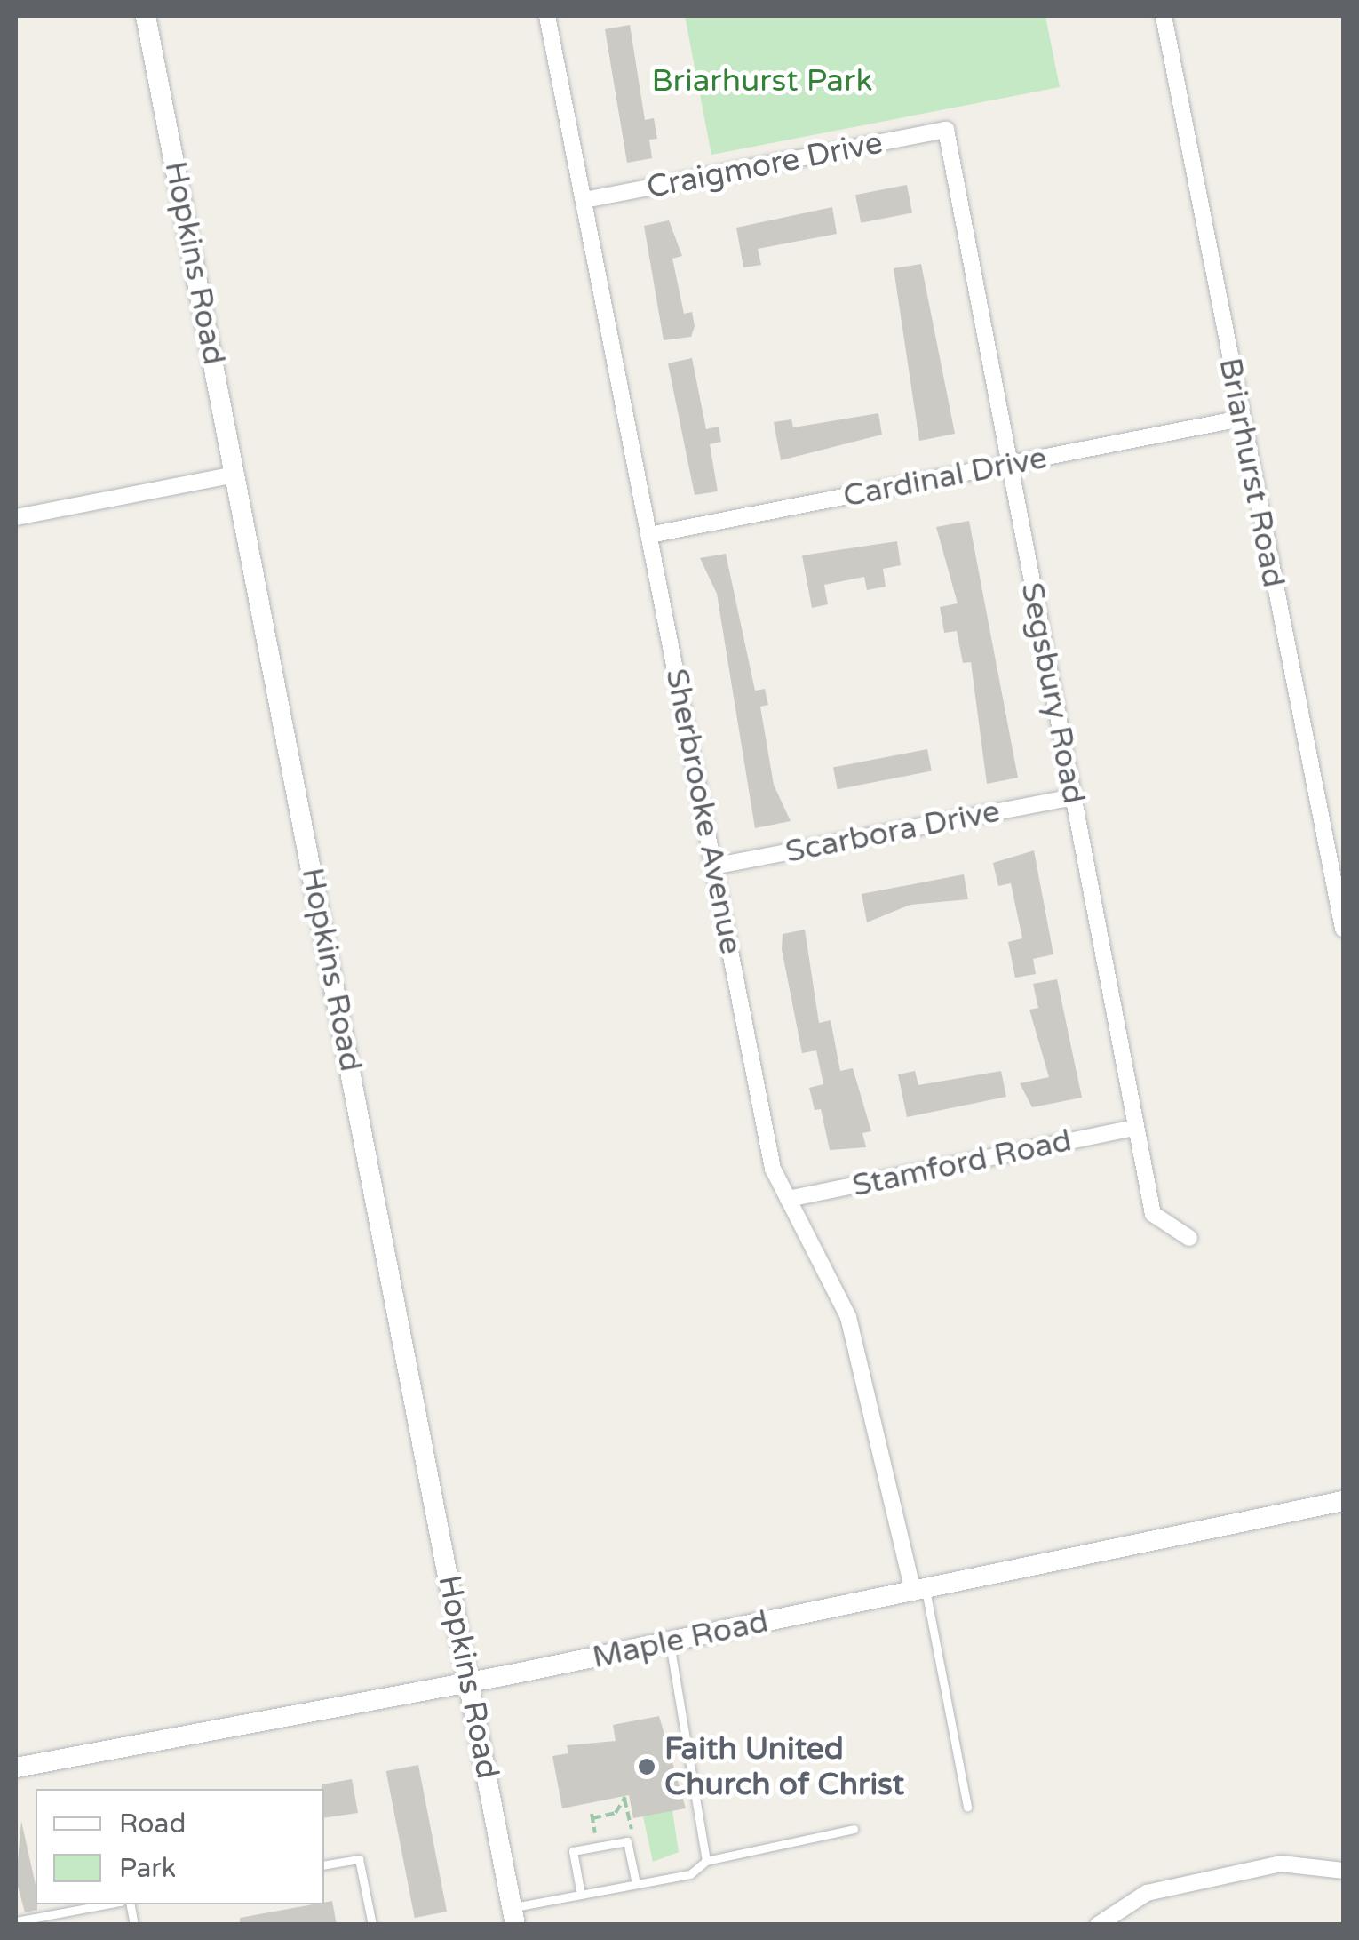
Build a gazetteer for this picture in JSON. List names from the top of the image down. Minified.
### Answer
{"streets":{"street":["Craigmore Drive","Hopkins Road","Briarhurst Road","Cardinal Drive","Segsbury Road","Sherbrooke Avenue","Scarbora Drive","Stamford Road","Maple Road"]},"crossings":[["Craigmore Drive","Segsbury Road"],["Craigmore Drive","Sherbrooke Avenue"],["Hopkins Road","Maple Road"],["Briarhurst Road","Cardinal Drive"],["Cardinal Drive","Segsbury Road"],["Cardinal Drive","Sherbrooke Avenue"],["Segsbury Road","Scarbora Drive"],["Segsbury Road","Stamford Road"],["Sherbrooke Avenue","Scarbora Drive"],["Sherbrooke Avenue","Stamford Road"],["Sherbrooke Avenue","Maple Road"]],"parks":["Briarhurst Park"],"places":["Faith United Church of Christ"],"legend":["Road","Park"]}
